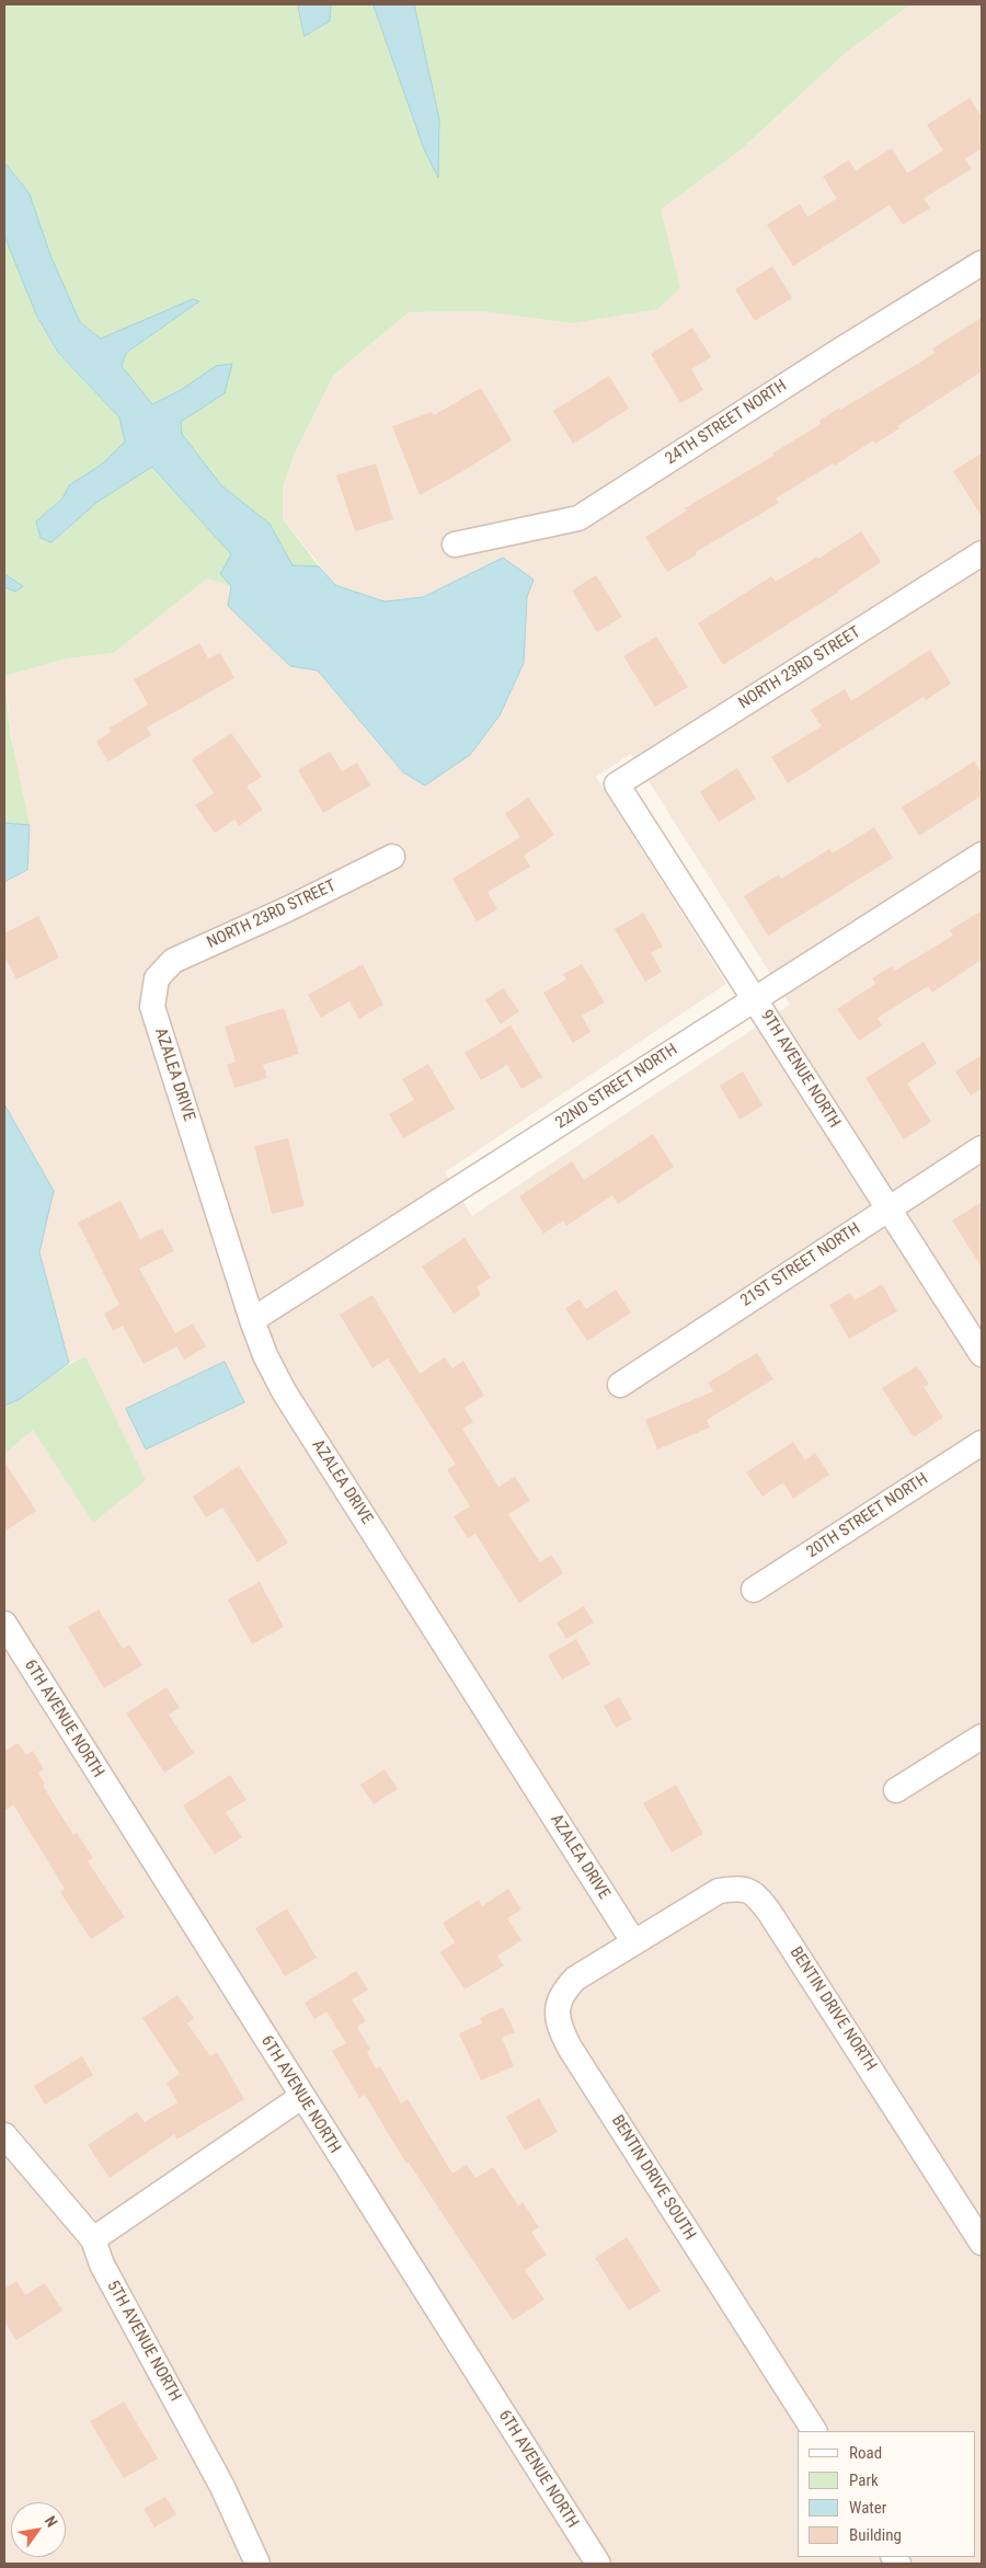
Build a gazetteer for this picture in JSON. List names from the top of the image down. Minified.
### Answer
{"streets":{"street":["24TH STREET NORTH","NORTH 23RD STREET","9TH AVENUE NORTH","AZALEA DRIVE","22ND STREET NORTH","21ST STREET NORTH","20TH STREET NORTH","6TH AVENUE NORTH","BENTIN DRIVE NORTH","BENTIN DRIVE SOUTH","5TH AVENUE NORTH"]},"crossings":[["NORTH 23RD STREET","9TH AVENUE NORTH"],["NORTH 23RD STREET","AZALEA DRIVE"],["9TH AVENUE NORTH","22ND STREET NORTH"],["9TH AVENUE NORTH","21ST STREET NORTH"],["AZALEA DRIVE","22ND STREET NORTH"],["AZALEA DRIVE","BENTIN DRIVE NORTH"],["AZALEA DRIVE","BENTIN DRIVE SOUTH"],["BENTIN DRIVE NORTH","BENTIN DRIVE SOUTH"]],"legend":["Road","Park","Water","Building"],"north":"top right"}
